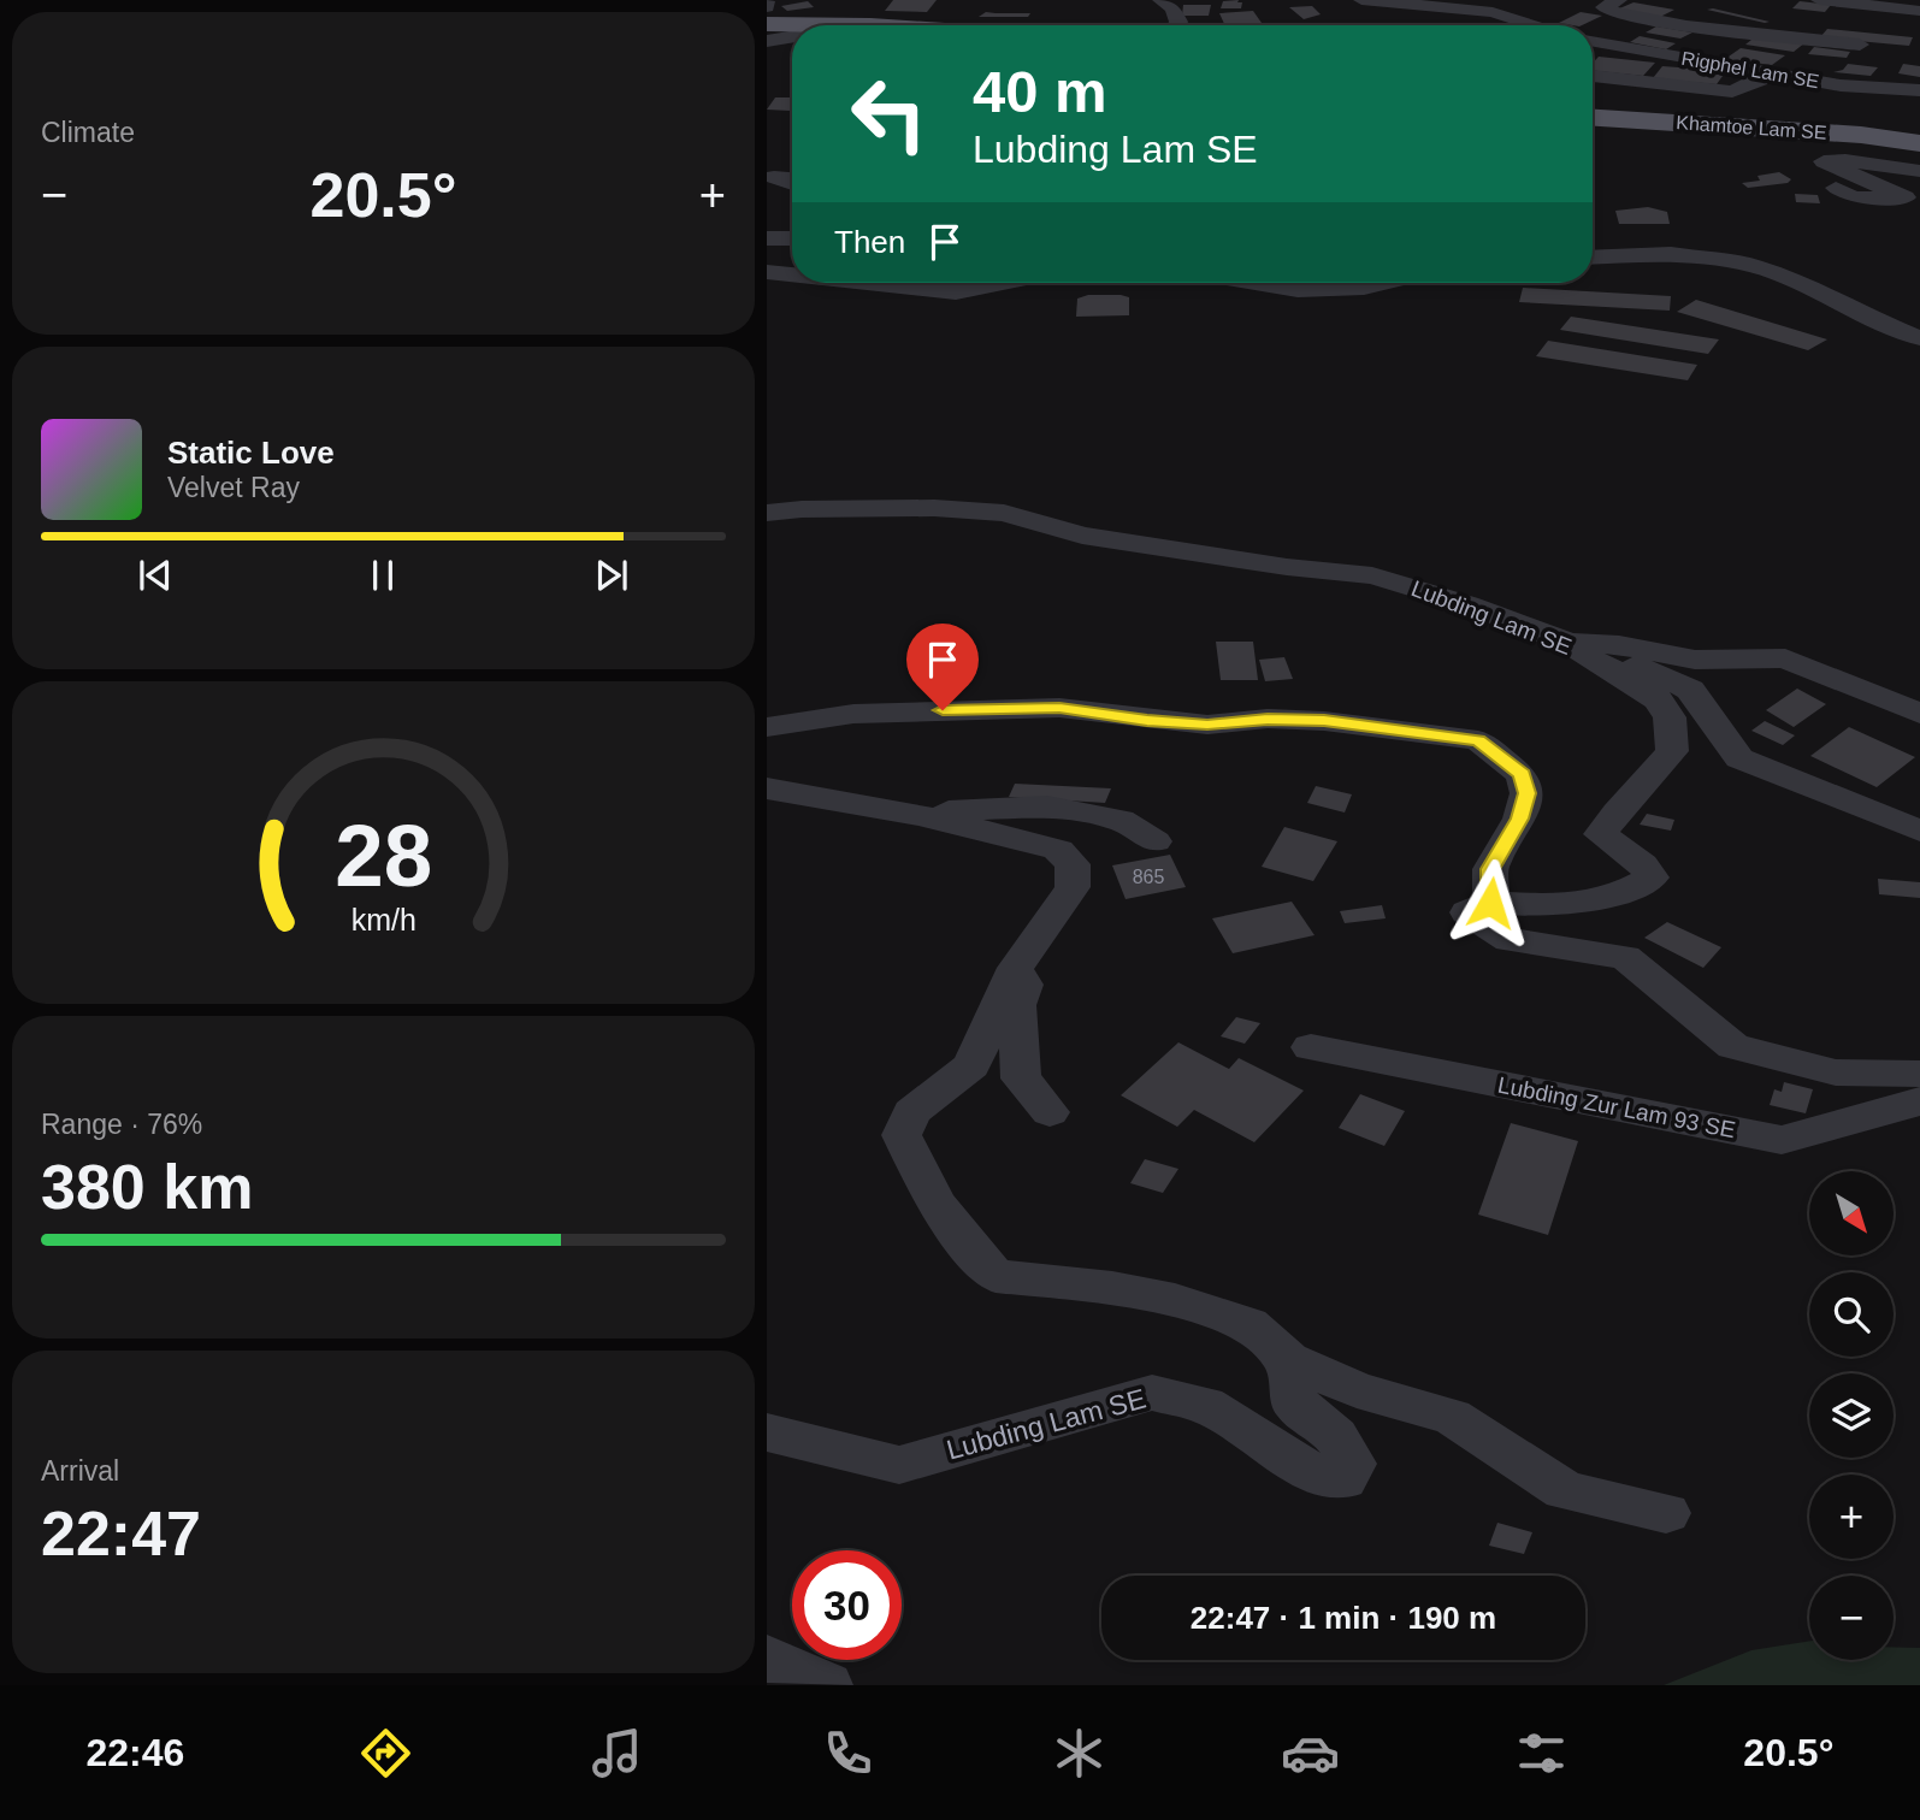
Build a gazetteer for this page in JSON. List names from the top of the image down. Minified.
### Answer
{"streets":{"main road":["Khamtoe Lam SE"],"street":["Rigphel Lam SE","Lubding Lam SE","Lubding Zur Lam 93 SE"]},"house_numbers":["865"],"north":"bottom right","page":{"tile":["Climate",["Range · 76%","380 km"],["Arrival","22:47"]],"turn":["40 m","Lubding Lam SE"],"heat":["−","20.5°","+"],"then":"Then","song":["Static Love","Velvet Ray"],"map_buttons":["+","−"],"limit":"30","trip":"22:47 · 1 min · 190 m","tabs":["22:46","20.5°"],"gauge":["28","km/h"]}}
